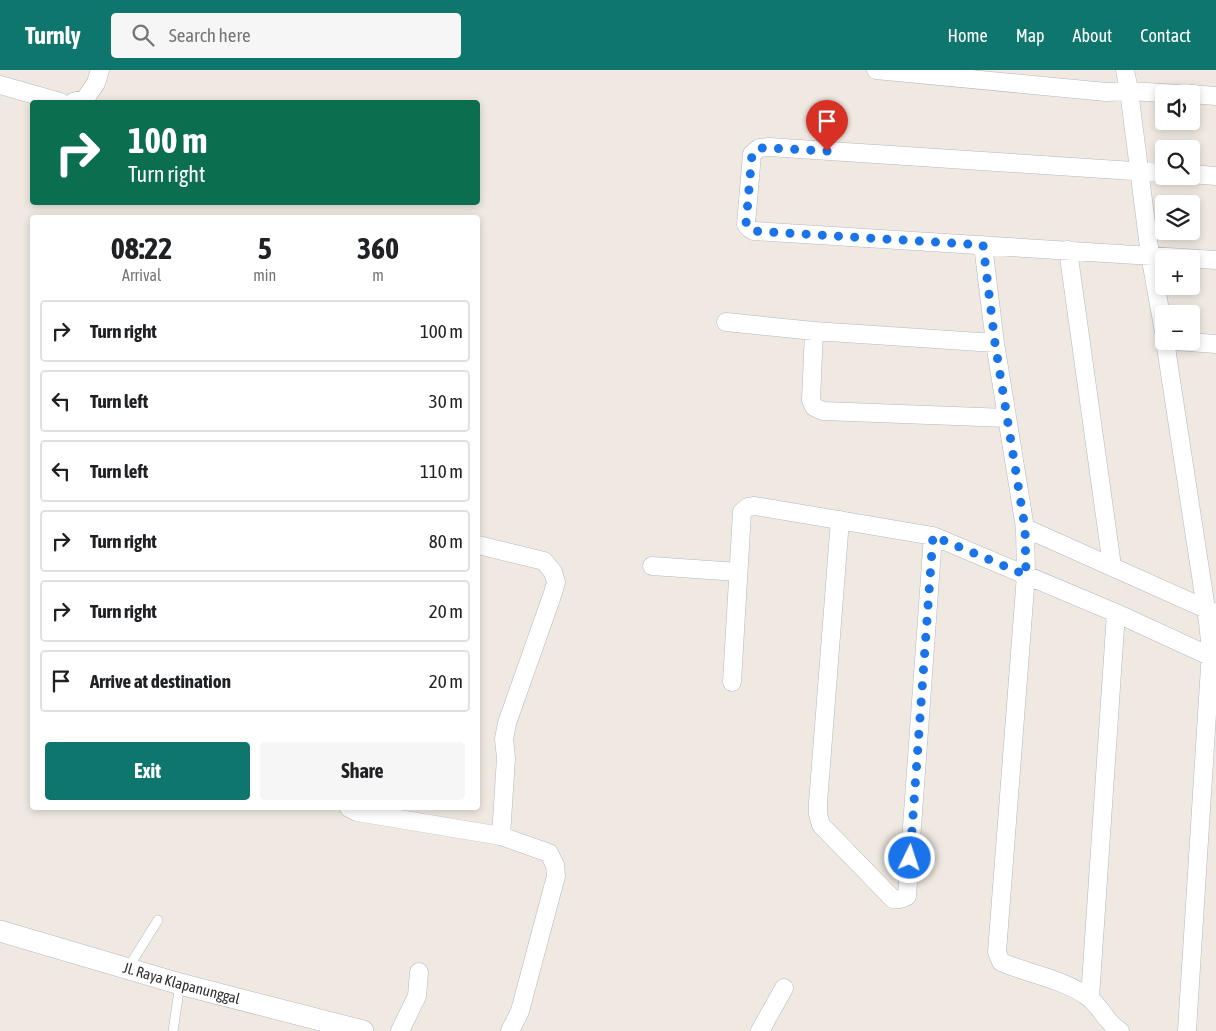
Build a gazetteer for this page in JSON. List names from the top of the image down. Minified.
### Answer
{"streets":{"street":["Jl. Raya Klapanunggal"]},"page":{"header":"Turnly","search":"Search here","nav":["Home","Map","About","Contact"],"map_buttons":["+","−"],"turn":["100 m","Turn right"],"eta":["08:22","Arrival","5","min","360","m"],"list":[{"name":"Turn right","value":"100 m"},{"name":"Turn left","value":"30 m"},{"name":"Turn left","value":"110 m"},{"name":"Turn right","value":"80 m"},{"name":"Turn right","value":"20 m"},{"name":"Arrive at destination","value":"20 m"}],"buttons":["Exit","Share"]}}
